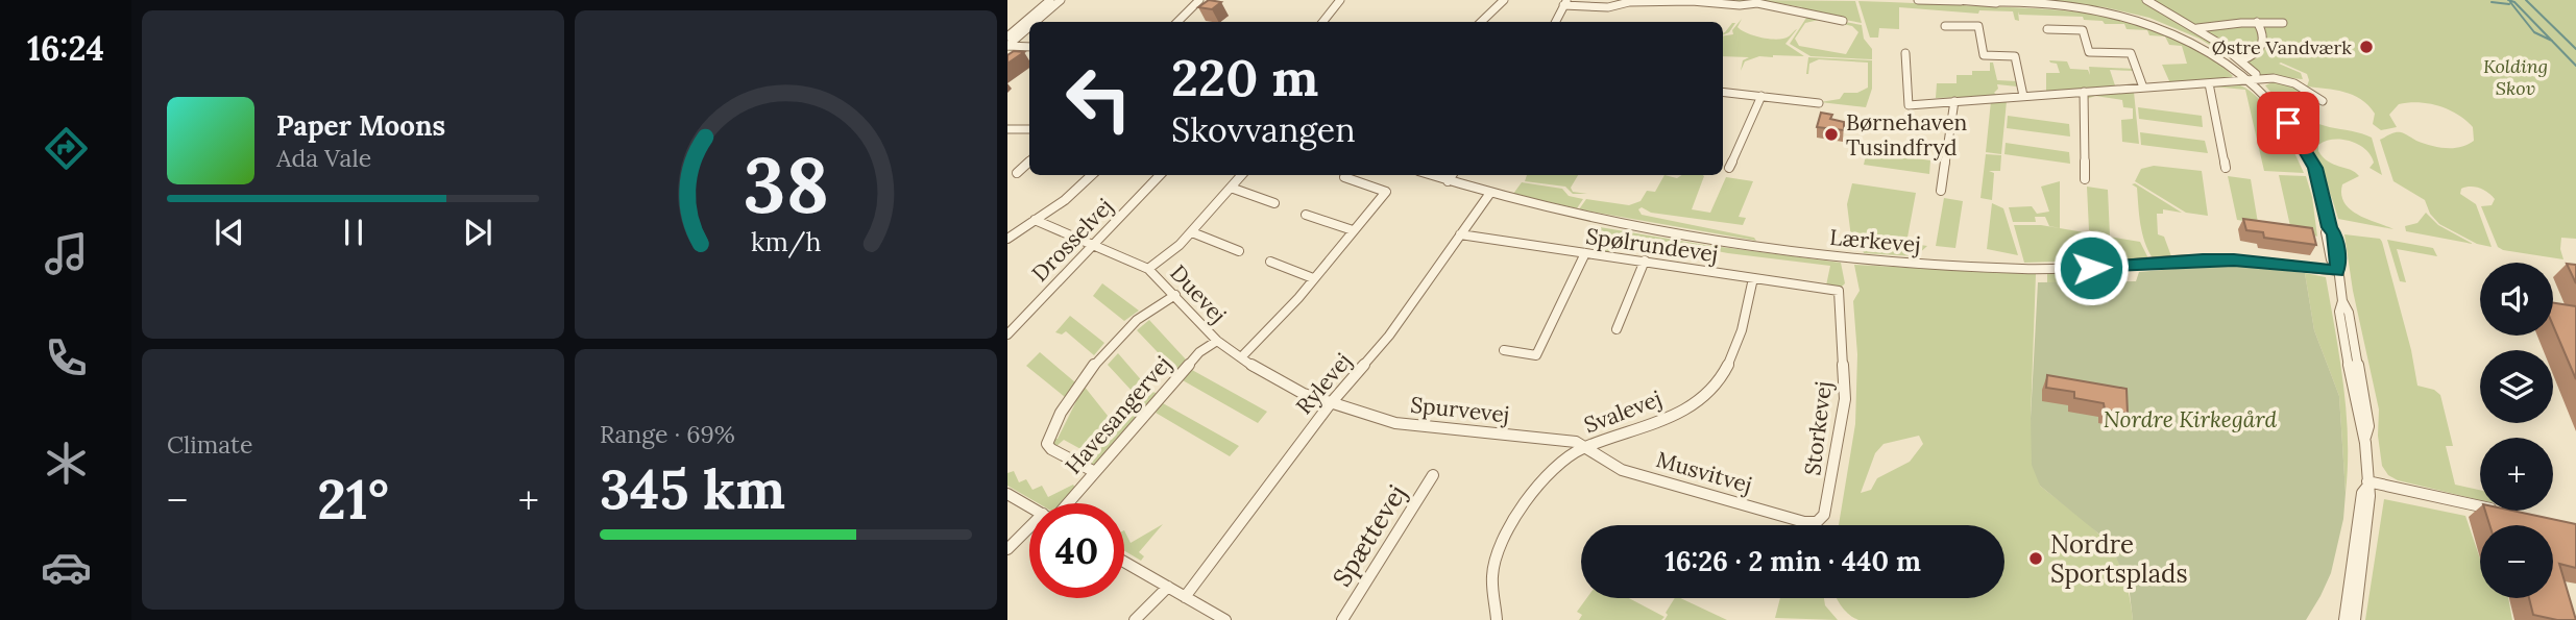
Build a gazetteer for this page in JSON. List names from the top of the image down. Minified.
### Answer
{"streets":{"street":["Drosselvej","Lærkevej","Spølrundevej","Duevej","Rylevej","Spurvevej","Svalevej","Havesangervej","Storkevej","Musvitvej","Spættevej"]},"crossings":[["Drosselvej","Duevej"],["Lærkevej","Rylevej"],["Spølrundevej","Rylevej"],["Spølrundevej","Svalevej"],["Spølrundevej","Storkevej"],["Duevej","Rylevej"],["Duevej","Spurvevej"],["Duevej","Havesangervej"],["Rylevej","Spurvevej"],["Spurvevej","Svalevej"],["Spurvevej","Musvitvej"],["Svalevej","Musvitvej"],["Storkevej","Musvitvej"]],"parks":["Kolding Skov","Nordre Kirkegård"],"places":["Østre Vandværk","Børnehaven Tusindfryd","Nordre Sportsplads"],"page":{"tabs":"16:24","turn":["220 m","Skovvangen"],"song":["Paper Moons","Ada Vale"],"map_buttons":["+","−"],"tile":["Climate",["Range · 69%","345 km"]],"heat":["−","21°","+"],"limit":"40","trip":"16:26 · 2 min · 440 m","gauge":["38","km/h"]}}
